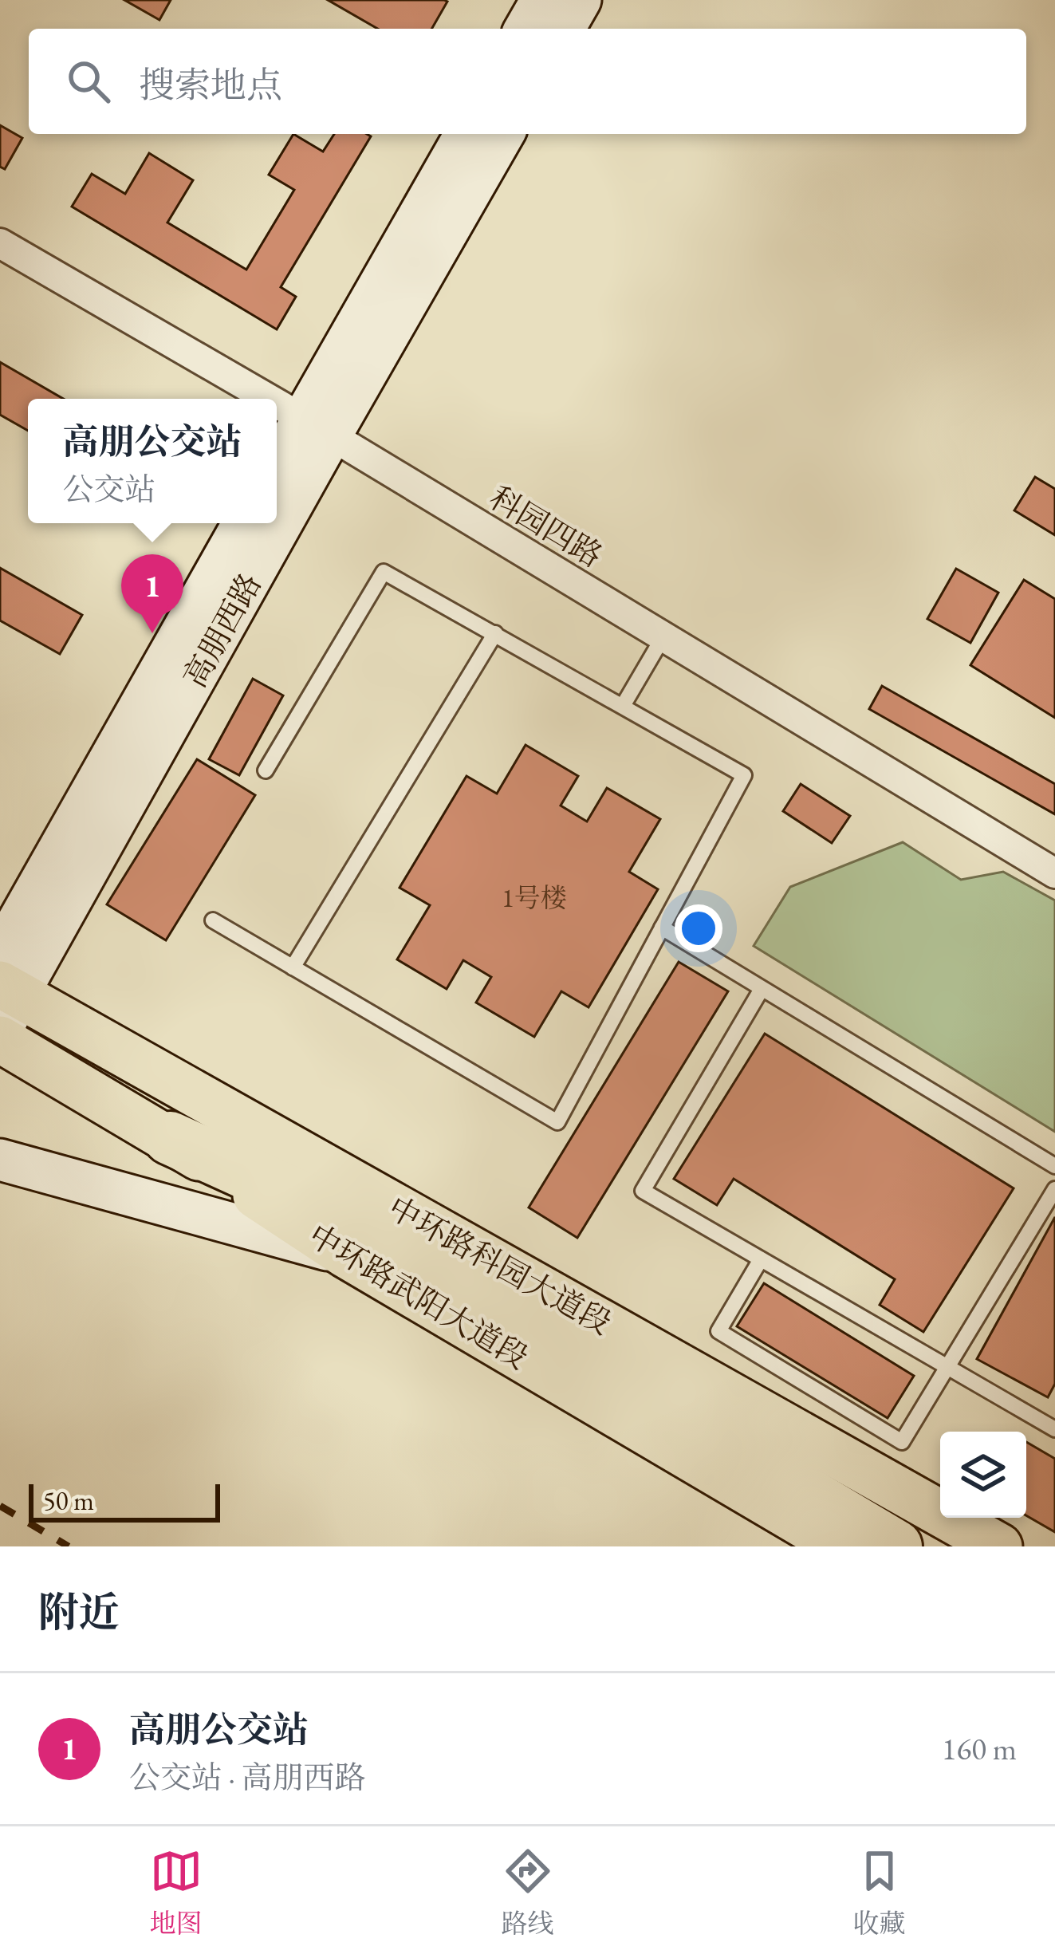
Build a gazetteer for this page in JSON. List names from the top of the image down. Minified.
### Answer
{"streets":{"main road":["中环路科园大道段","中环路武阳大道段"],"street":["科园四路","高朋西路"]},"crossings":[["科园四路","高朋西路"],["高朋西路","中环路科园大道段"]],"house_numbers":["1号楼"],"scale_bar":"50 m","page":{"search":"搜索地点","popup":["高朋公交站","公交站"],"pins":"1","scale":"50 m","heading":"附近","list":[{"mark":"1","name":"高朋公交站","note":"公交站 · 高朋西路","value":"160 m"}],"nav":["地图","路线","收藏"]}}
